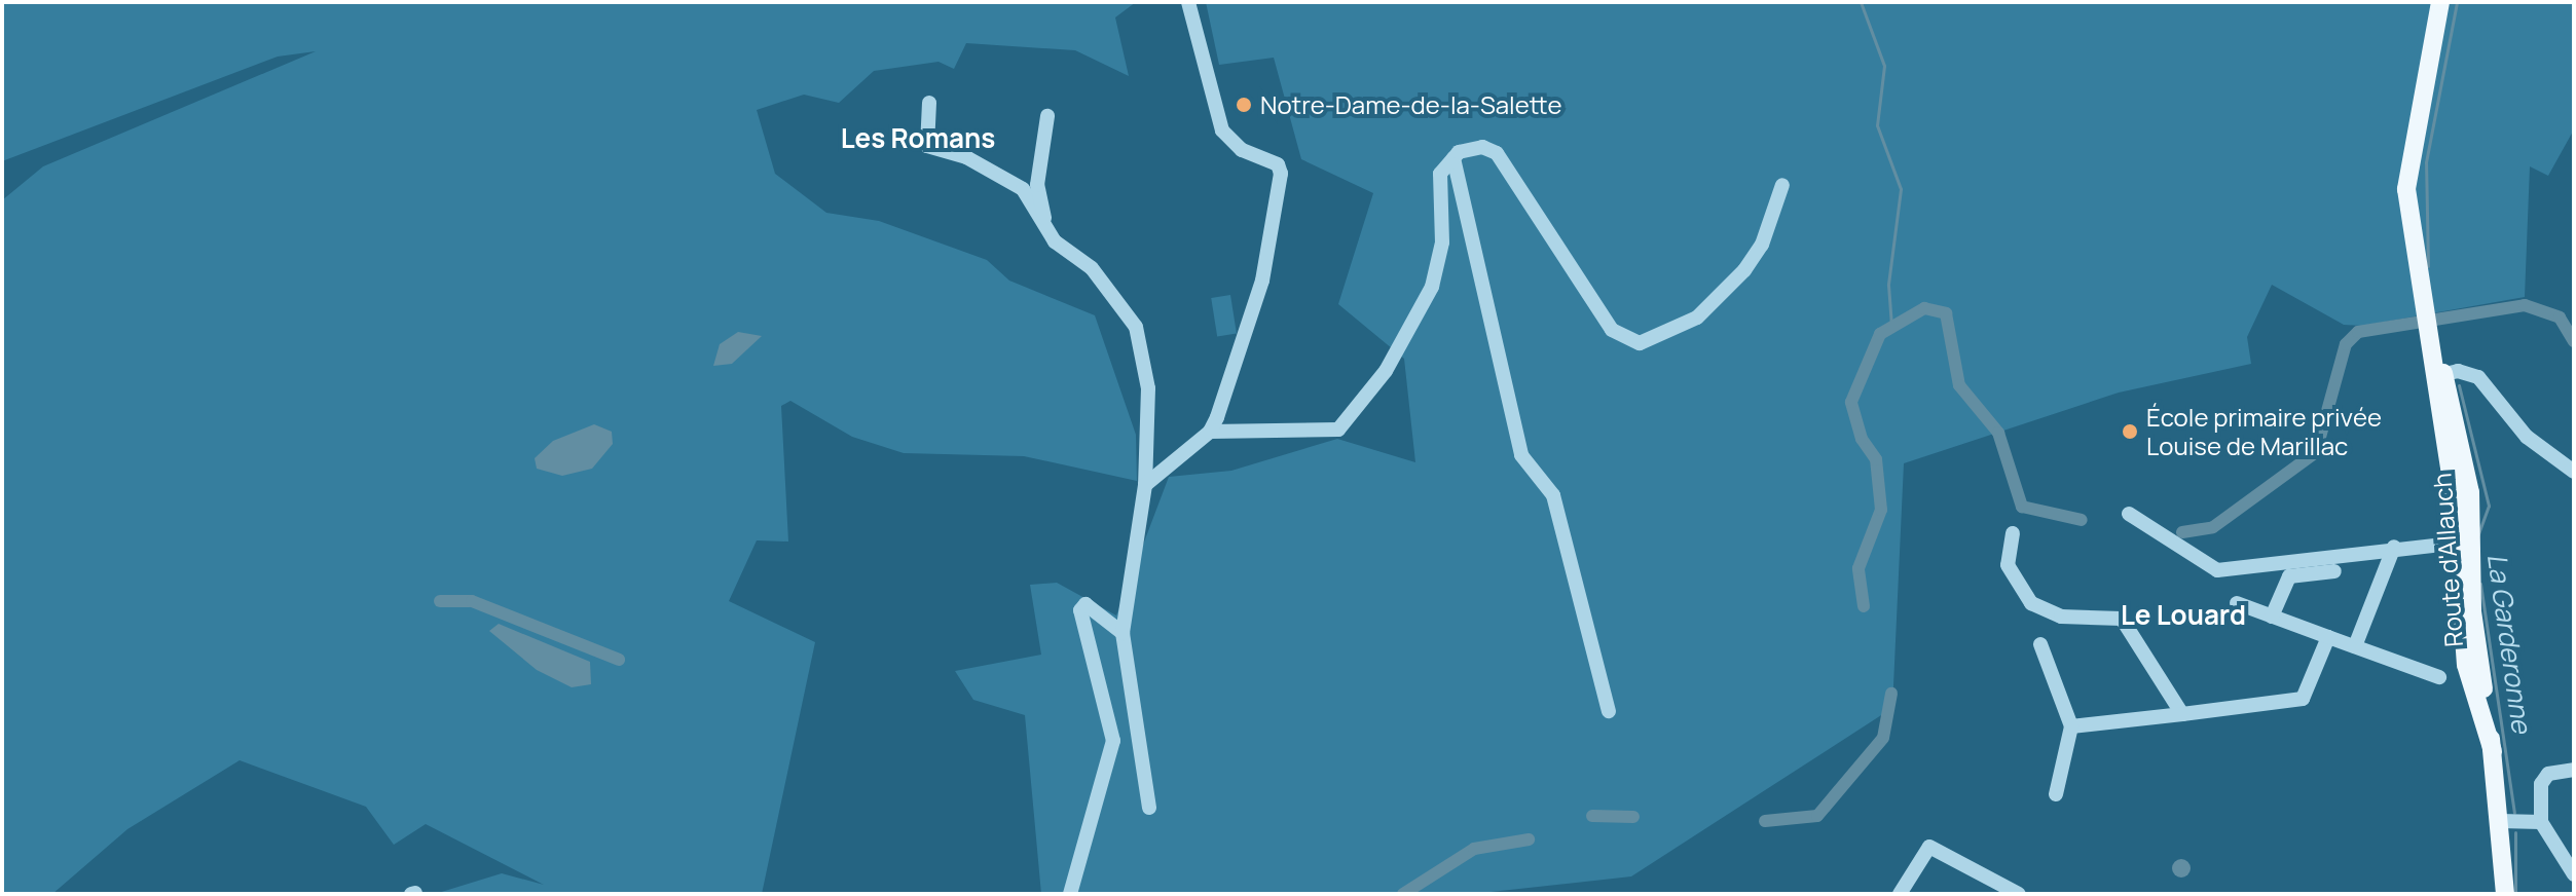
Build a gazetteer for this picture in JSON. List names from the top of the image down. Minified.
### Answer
{"streets":{"main road":["Route d'Allauch"]},"districts":["Les Romans","Le Louard"],"water":["La Garderonne"],"places":["Notre-Dame-de-la-Salette","École primaire privée Louise de Marillac"]}
